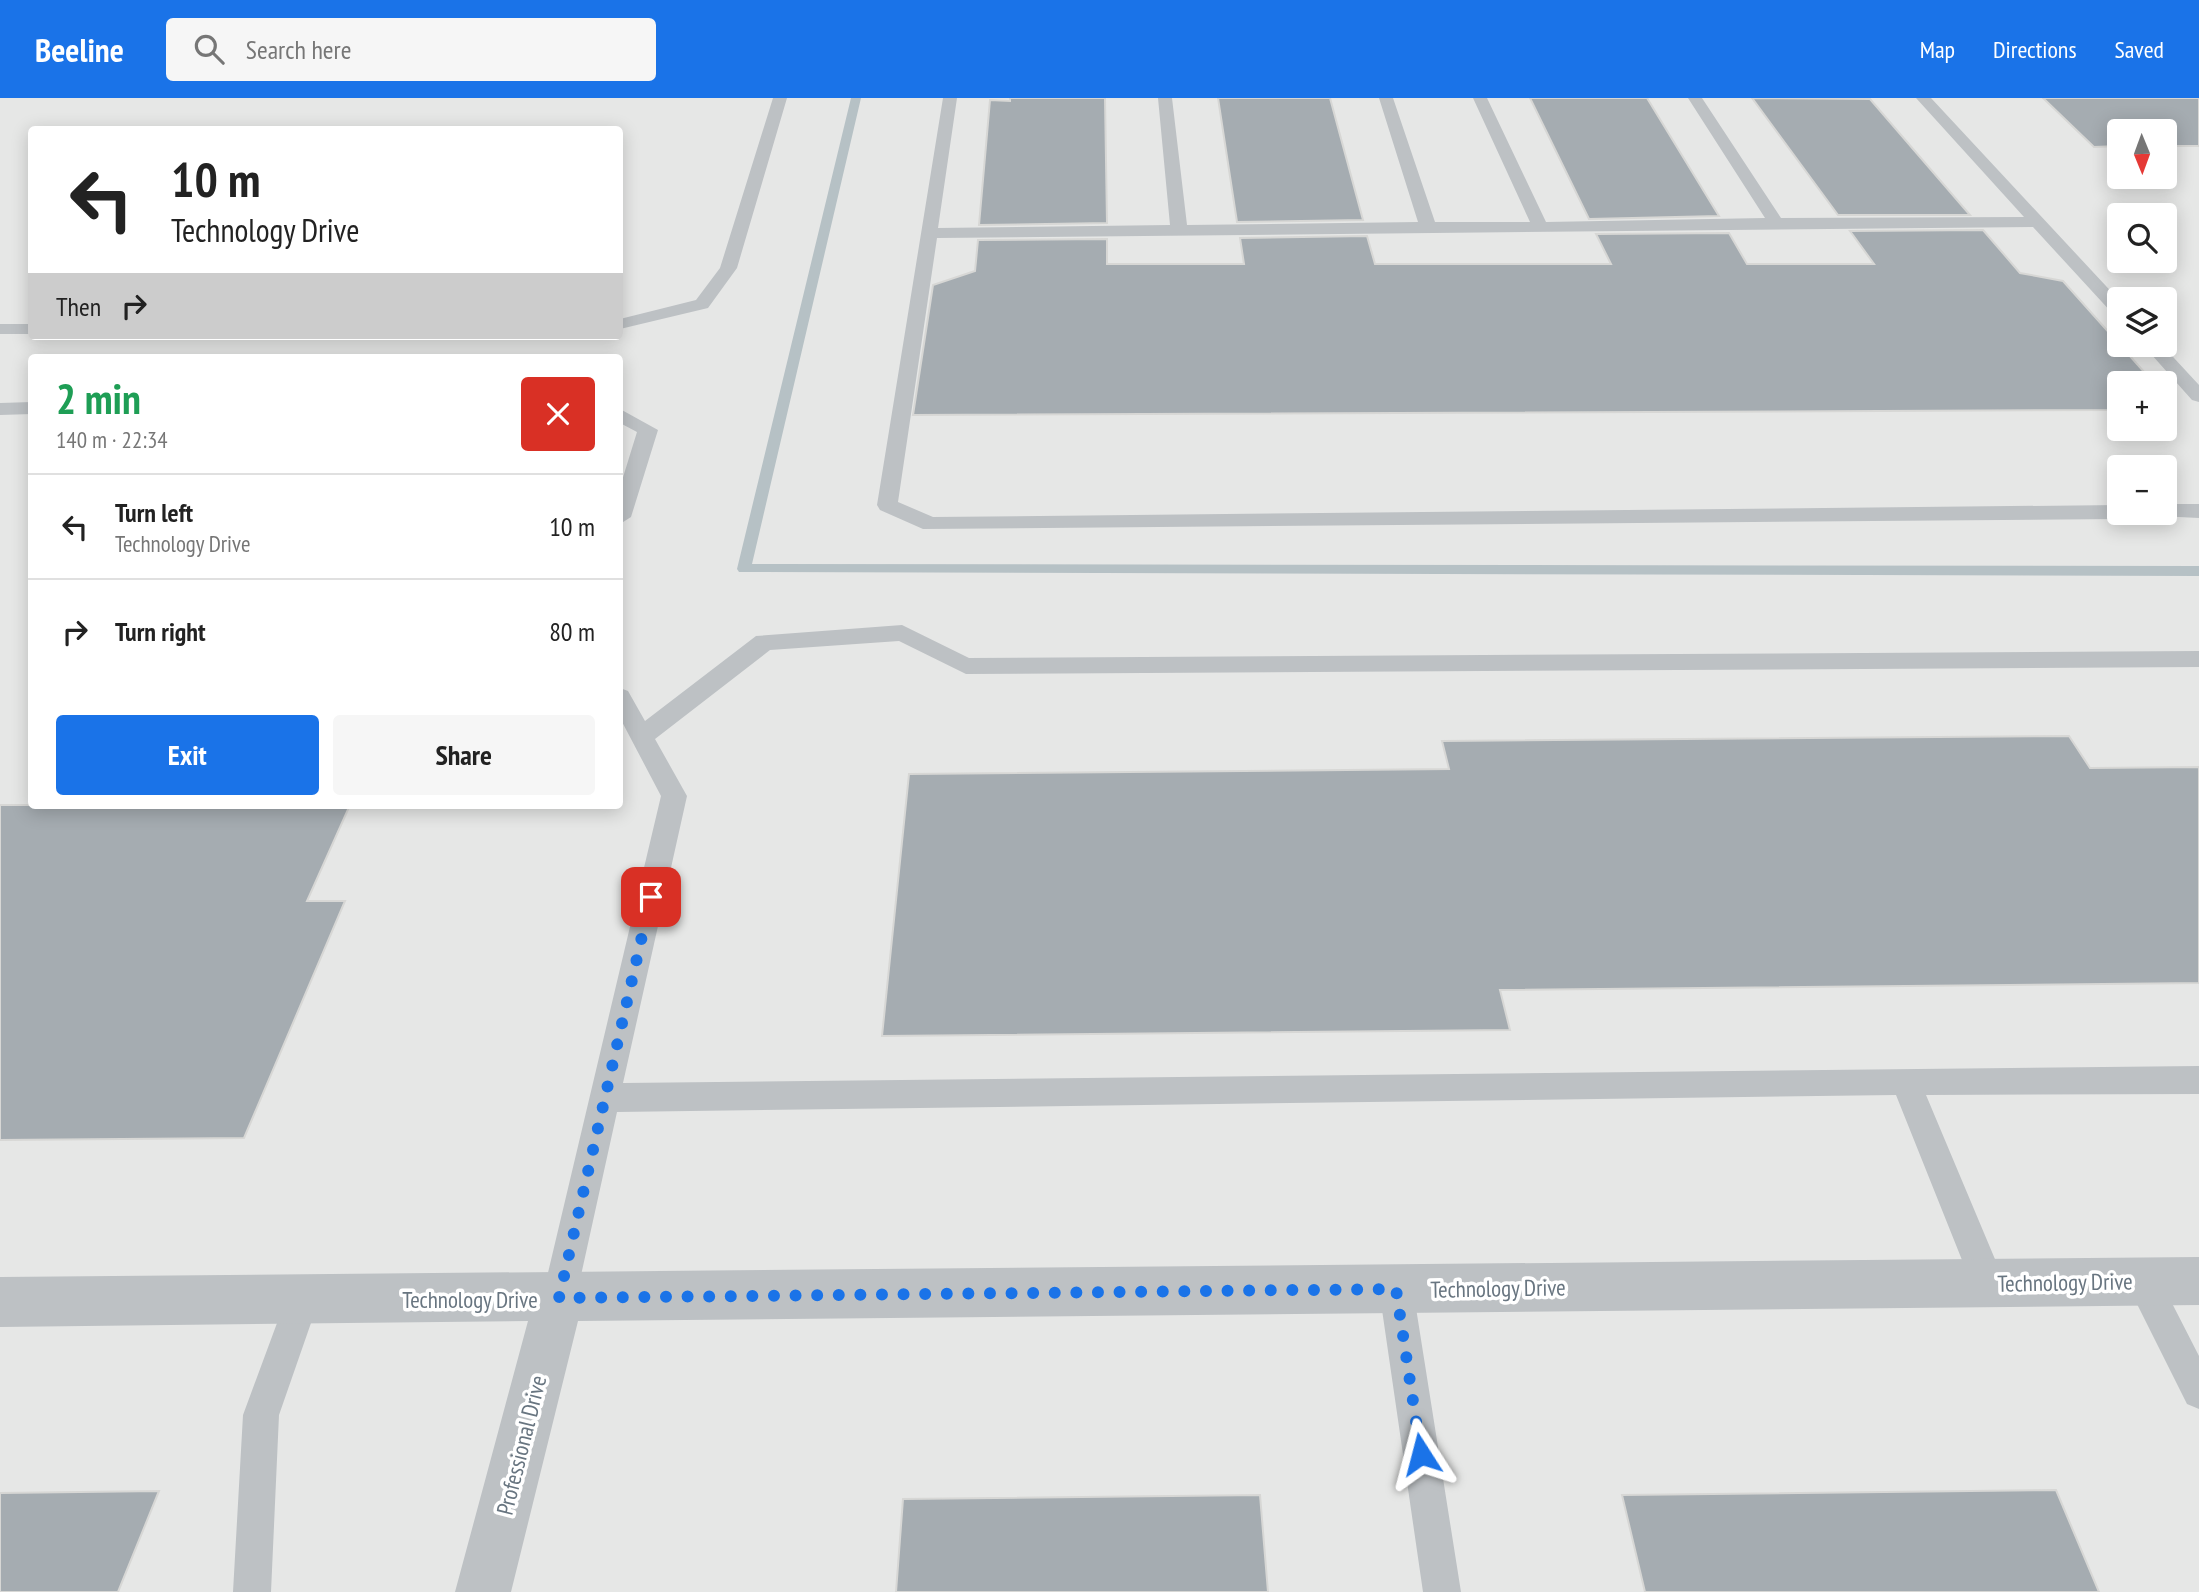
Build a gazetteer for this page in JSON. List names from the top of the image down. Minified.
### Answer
{"streets":{"street":["Technology Drive","Professional Drive"]},"crossings":[["Technology Drive","Professional Drive"]],"north":"bottom","page":{"header":"Beeline","search":"Search here","nav":["Map","Directions","Saved"],"map_buttons":["+","−"],"turn":["10 m","Technology Drive"],"then":"Then","heading":["2 min","140 m · 22:34"],"list":[{"name":"Turn left","note":"Technology Drive","value":"10 m"},{"name":"Turn right","value":"80 m"}],"buttons":["Exit","Share"]}}
